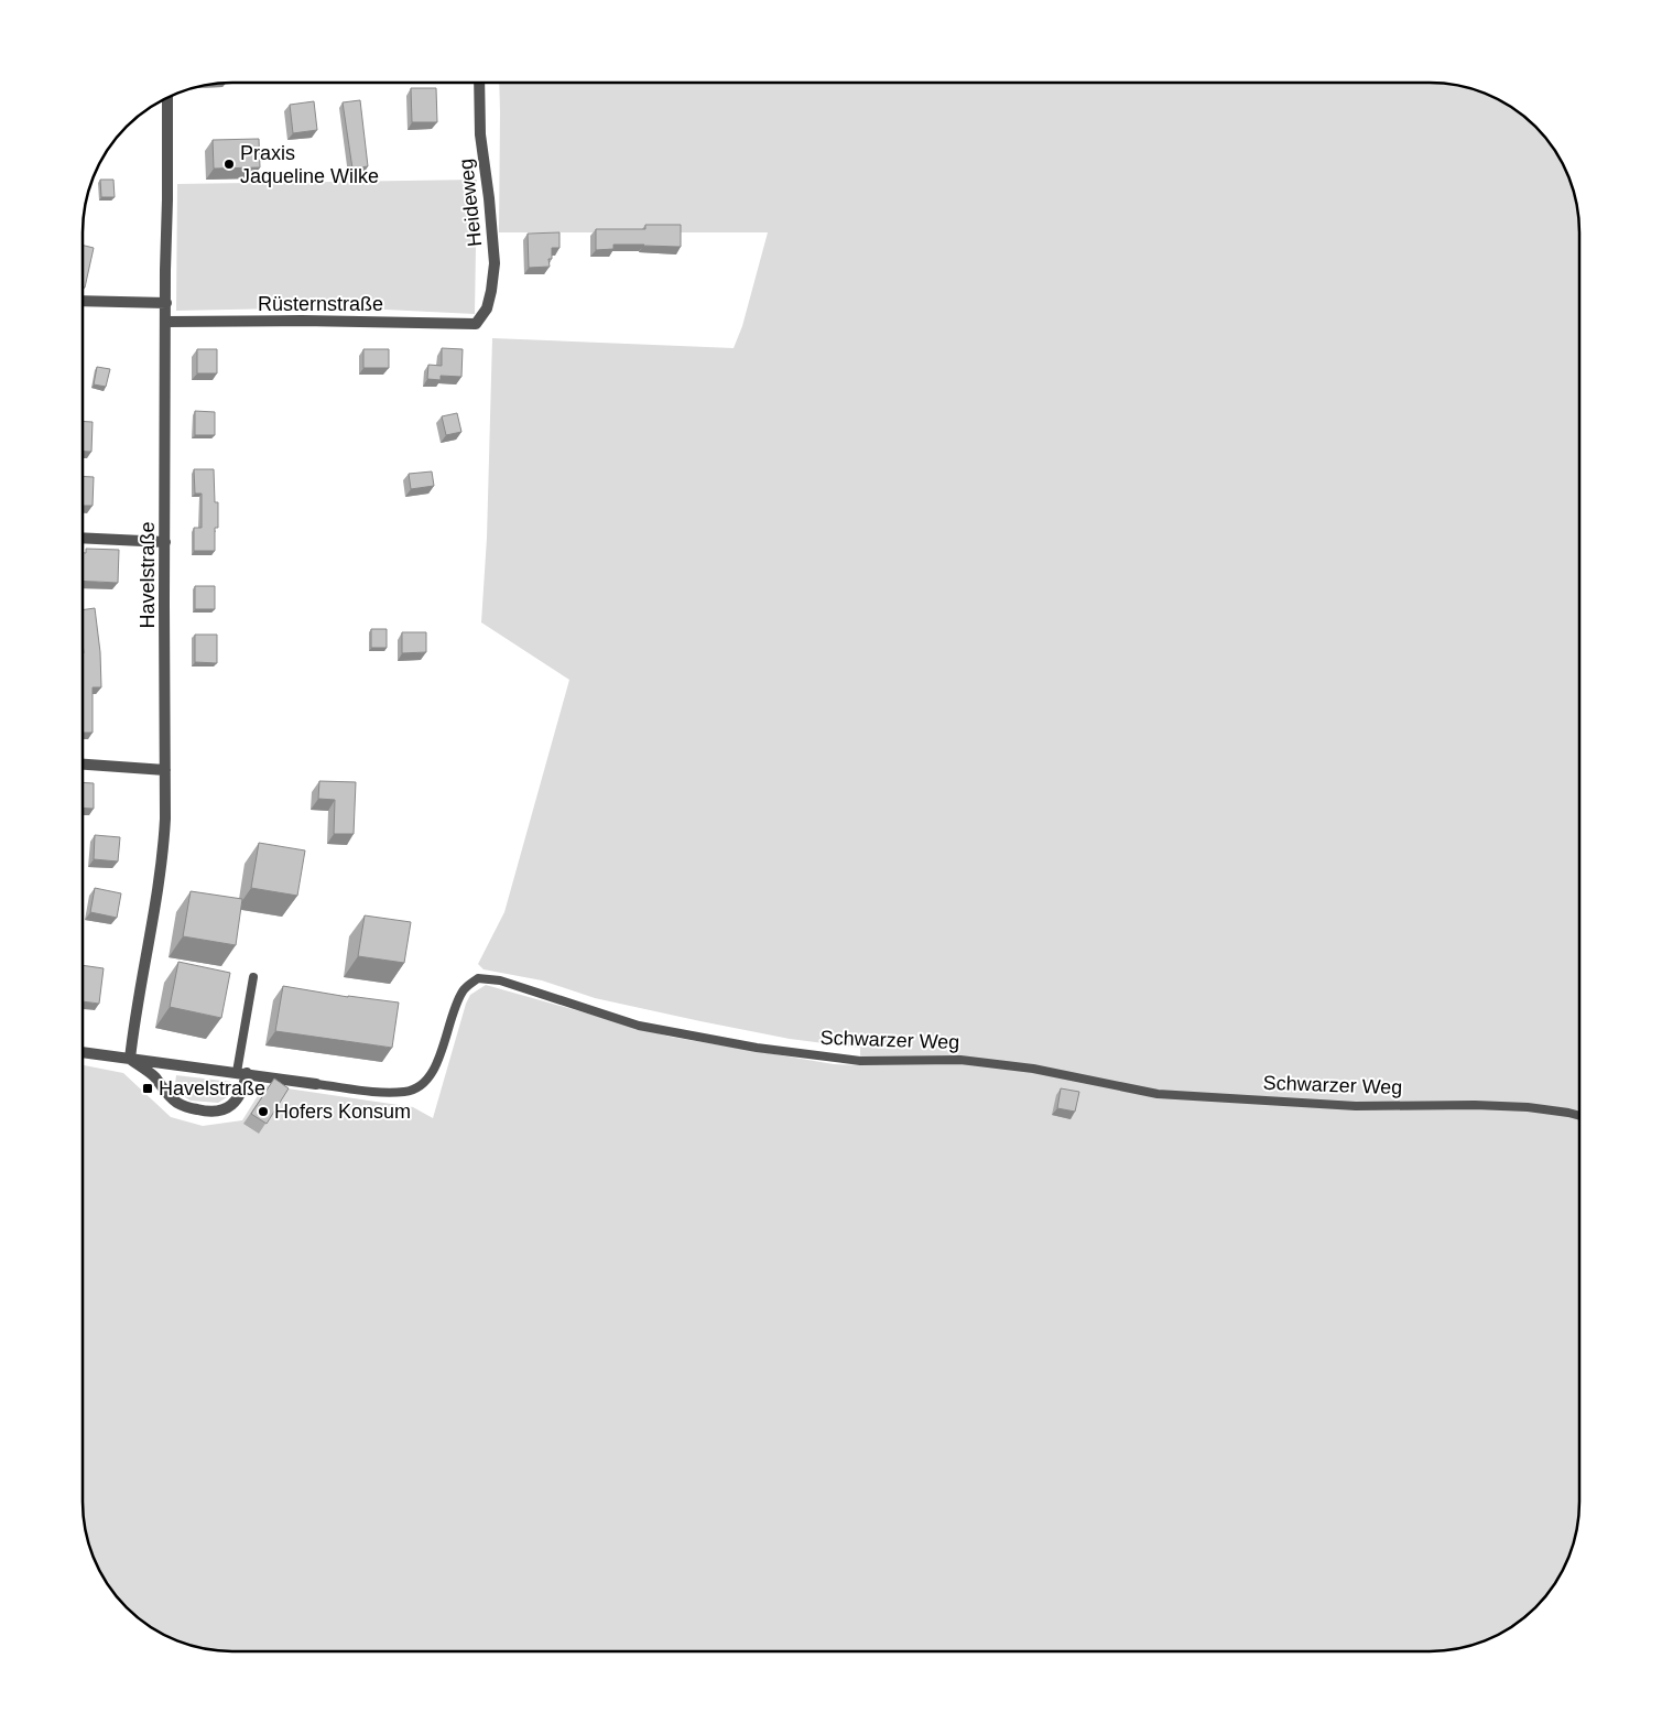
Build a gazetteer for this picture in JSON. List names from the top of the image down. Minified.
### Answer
{"streets":{"street":["Heideweg","Rüsternstraße","Havelstraße","Schwarzer Weg"]},"crossings":[["Heideweg","Rüsternstraße"],["Rüsternstraße","Havelstraße"],["Havelstraße","Schwarzer Weg"]],"places":{"other":["Praxis Jaqueline Wilke","Hofers Konsum"],"transit":["Havelstraße"]}}
